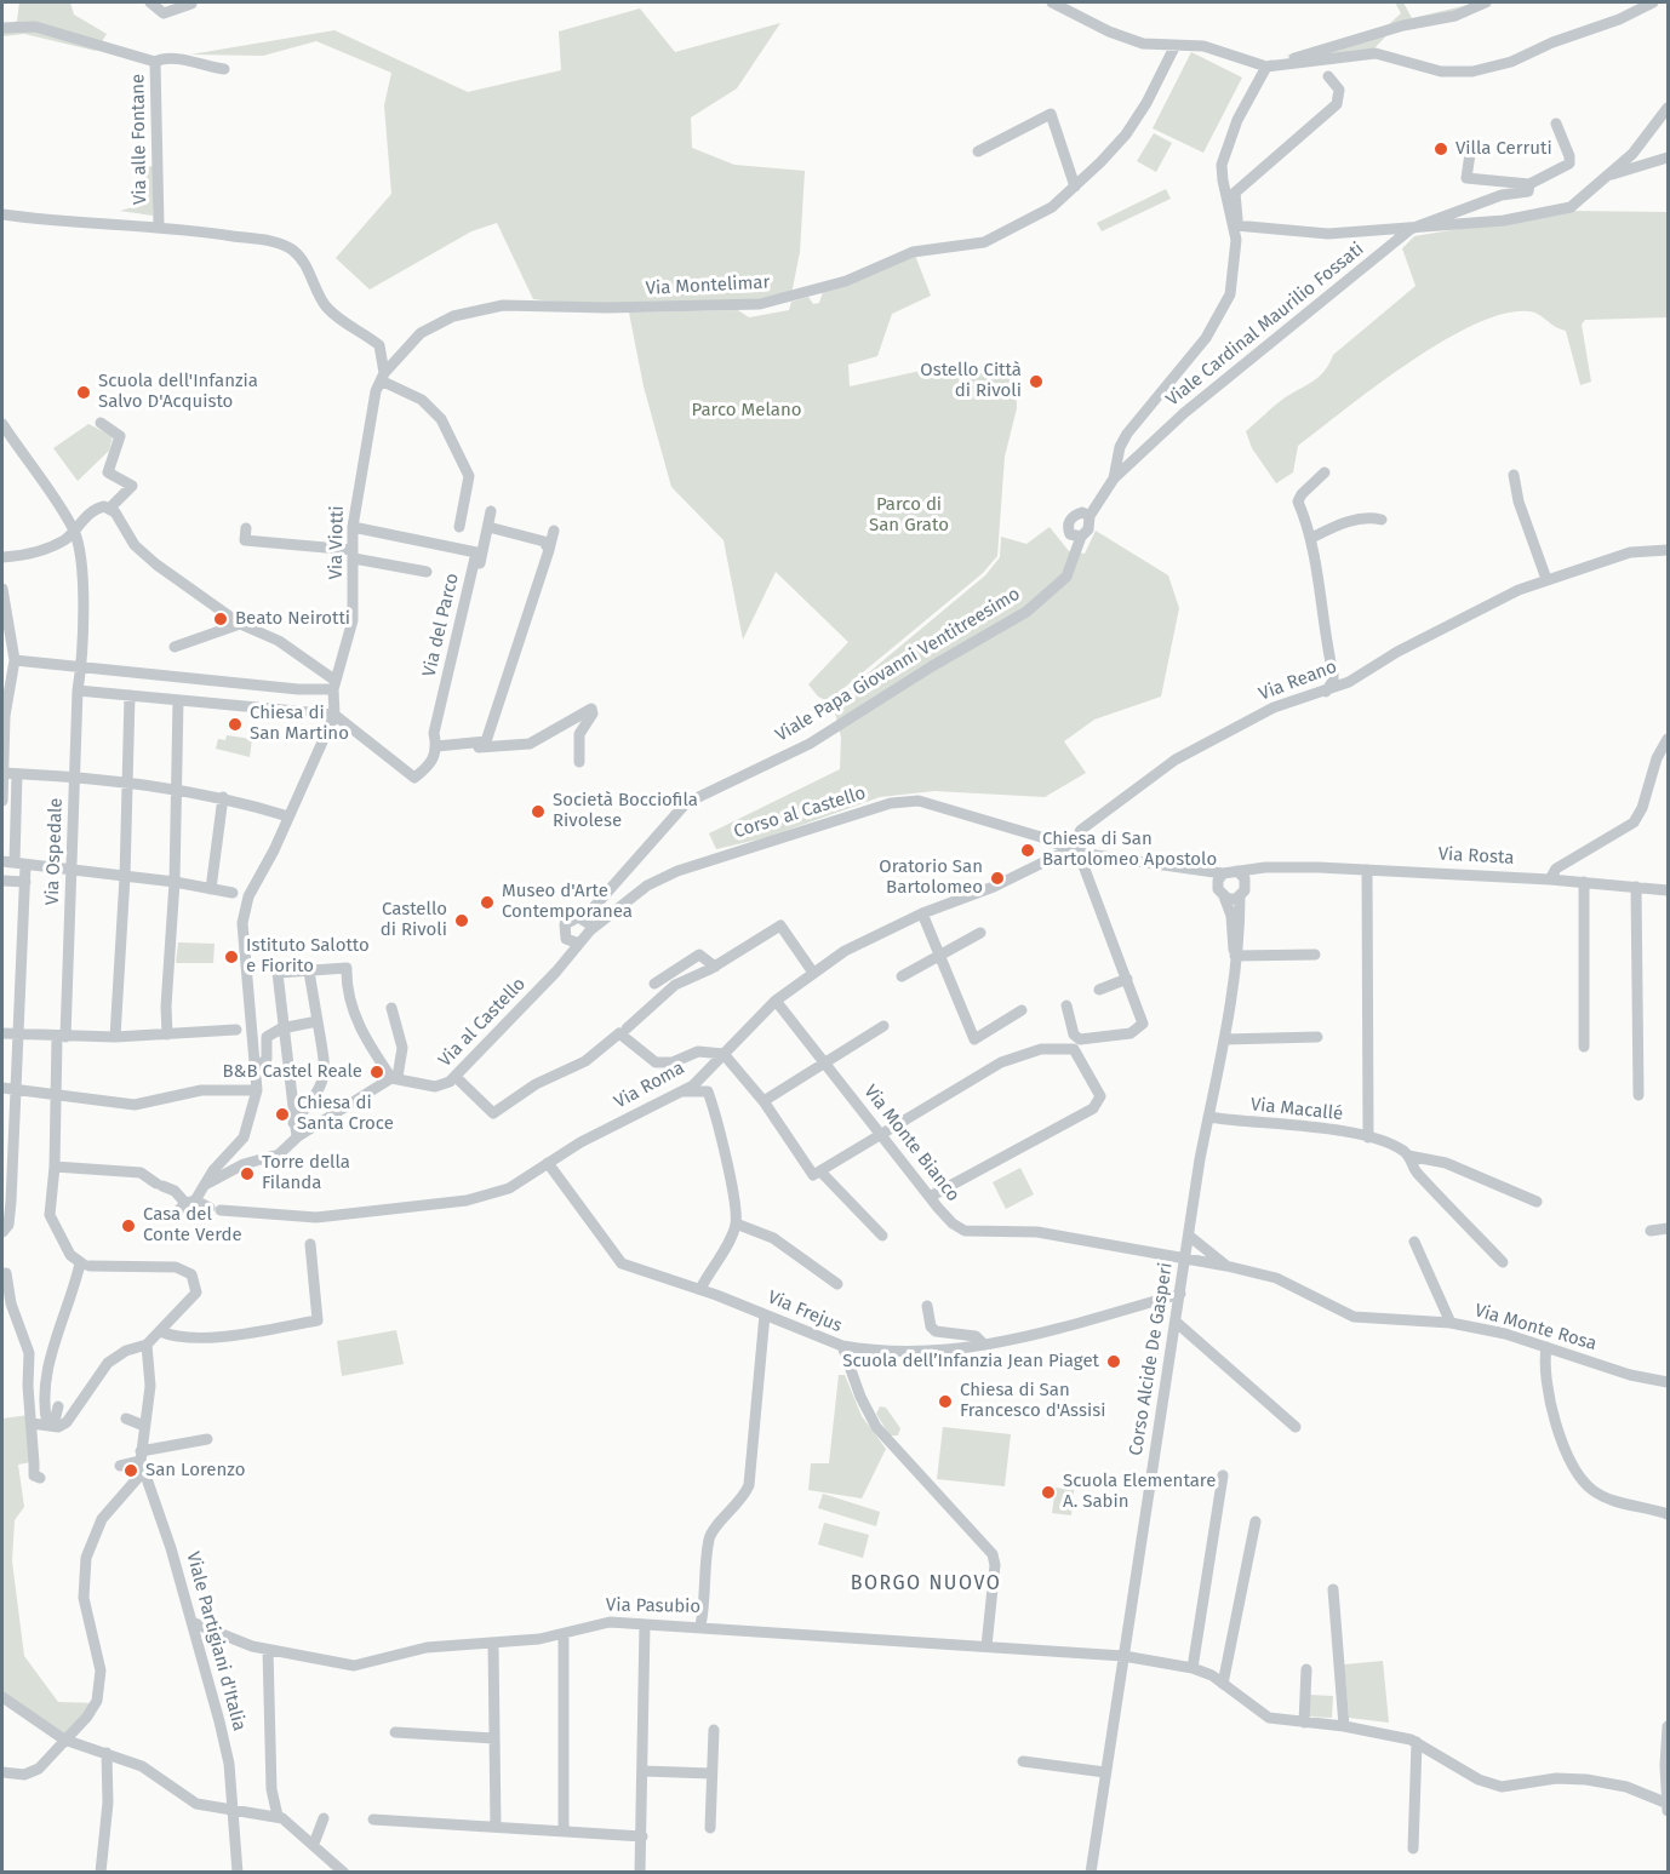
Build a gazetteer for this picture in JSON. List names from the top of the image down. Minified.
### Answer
{"streets":{"street":["Via alle Fontane","Via Montelimar","Viale Cardinal Maurilio Fossati","Via Viotti","Via del Parco","Viale Papa Giovanni Ventitreesimo","Via Reano","Corso al Castello","Via Ospedale","Via Rosta","Via al Castello","Via Roma","Via Macallé","Via Monte Bianco","Via Frejus","Via Monte Rosa","Corso Alcide De Gasperi","Via Pasubio","Viale Partigiani d'Italia"]},"crossings":[["Via alle Fontane","Via Montelimar"],["Via alle Fontane","Via Viotti"],["Via Montelimar","Via Viotti"],["Viale Cardinal Maurilio Fossati","Viale Papa Giovanni Ventitreesimo"],["Via Viotti","Via del Parco"],["Viale Papa Giovanni Ventitreesimo","Corso al Castello"],["Viale Papa Giovanni Ventitreesimo","Via al Castello"],["Via Reano","Corso al Castello"],["Via Reano","Via Roma"],["Corso al Castello","Via Rosta"],["Corso al Castello","Via al Castello"],["Corso al Castello","Via Roma"],["Corso al Castello","Corso Alcide De Gasperi"],["Via Rosta","Corso Alcide De Gasperi"],["Via Roma","Via Monte Bianco"],["Via Roma","Via Frejus"],["Via Macallé","Corso Alcide De Gasperi"],["Via Monte Bianco","Via Monte Rosa"],["Via Monte Bianco","Corso Alcide De Gasperi"],["Via Frejus","Via Pasubio"],["Corso Alcide De Gasperi","Via Pasubio"],["Via Pasubio","Viale Partigiani d'Italia"]],"districts":["BORGO NUOVO"],"parks":["Parco Melano","Parco di San Grato"],"places":["Villa Cerruti","Ostello Città di Rivoli","Scuola dell'Infanzia Salvo D'Acquisto","Beato Neirotti","Chiesa di San Martino","Società Bocciofila Rivolese","Chiesa di San Bartolomeo Apostolo","Oratorio San Bartolomeo","Museo d'Arte Contemporanea","Castello di Rivoli","Istituto Salotto e Fiorito","B&B Castel Reale","Chiesa di Santa Croce","Torre della Filanda","Casa del Conte Verde","Scuola dell’Infanzia Jean Piaget","Chiesa di San Francesco d'Assisi","San Lorenzo","Scuola Elementare A. Sabin"]}
